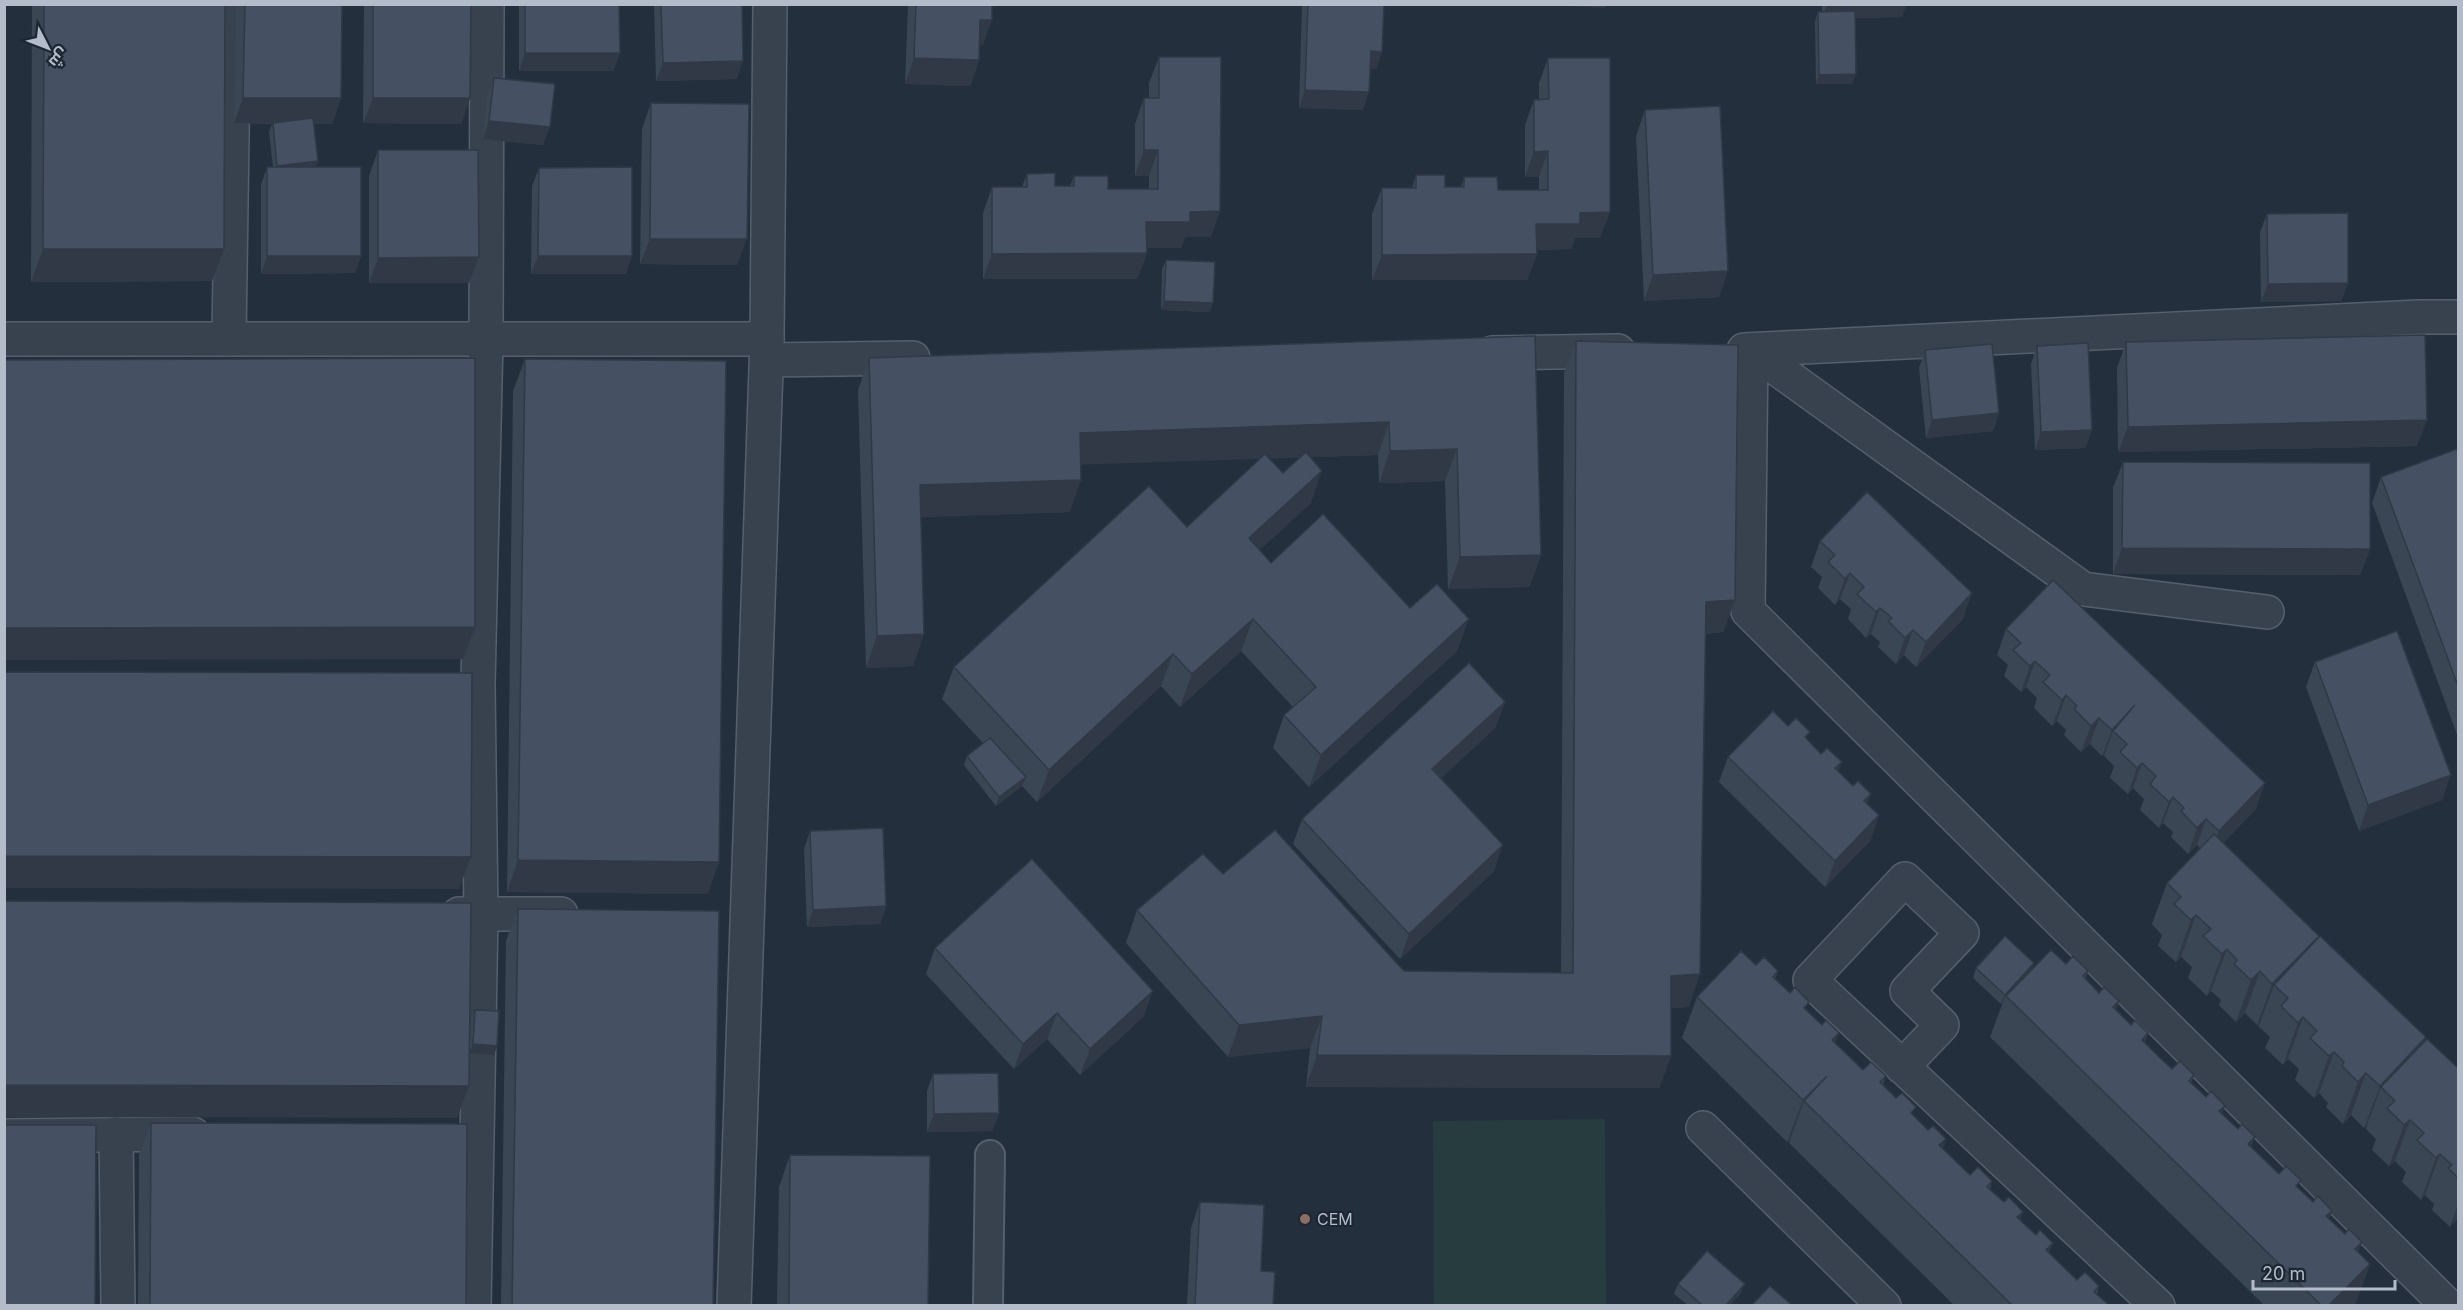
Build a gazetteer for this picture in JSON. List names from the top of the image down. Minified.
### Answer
{"places":["CEM"],"scale_bar":"20 m","north":"bottom right"}
